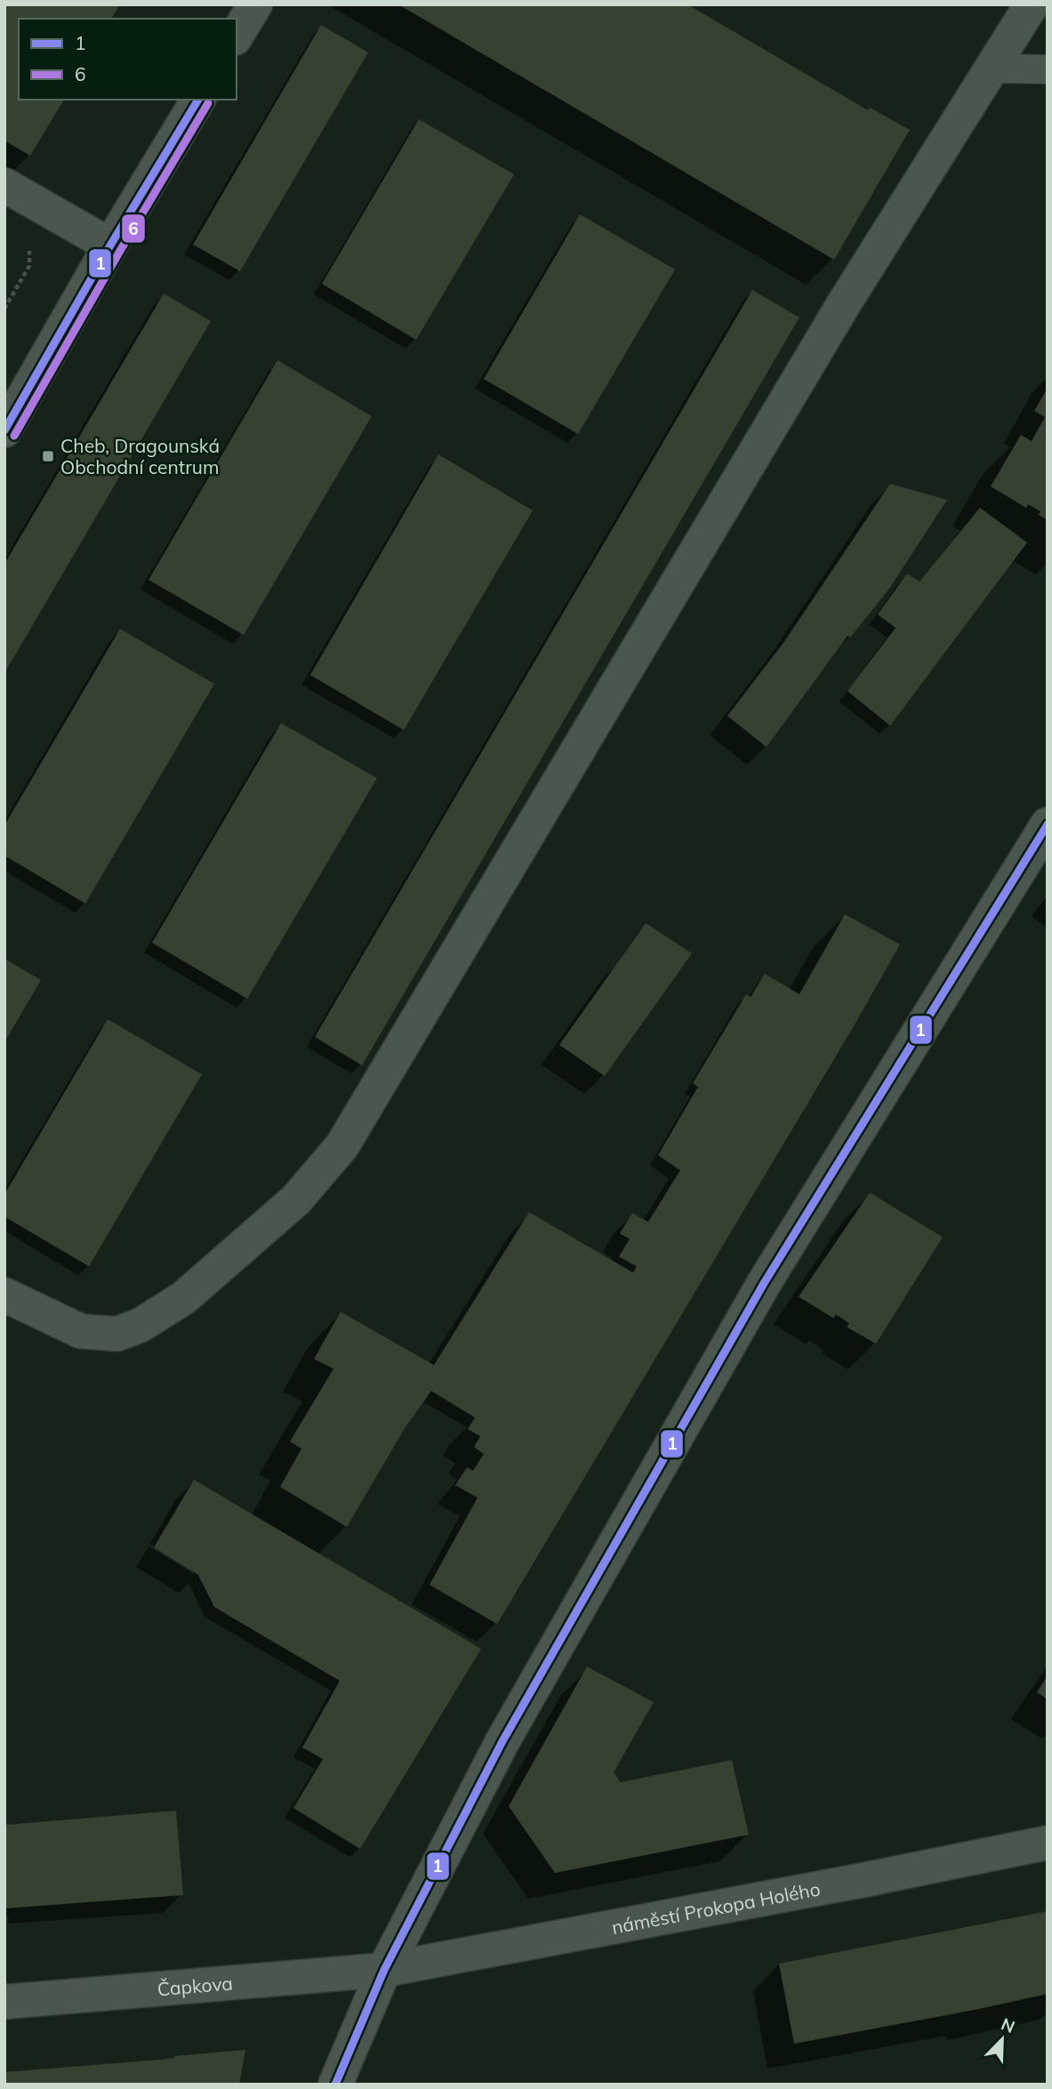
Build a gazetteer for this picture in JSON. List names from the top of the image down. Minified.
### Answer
{"streets":{"street":["náměstí Prokopa Holého","Čapkova"]},"crossings":[["náměstí Prokopa Holého","Čapkova"]],"places":{"transit":["Cheb, Dragounská Obchodní centrum"]},"lines":["transit line 1","transit line 6"],"legend":["1","6"],"north":"top right"}
